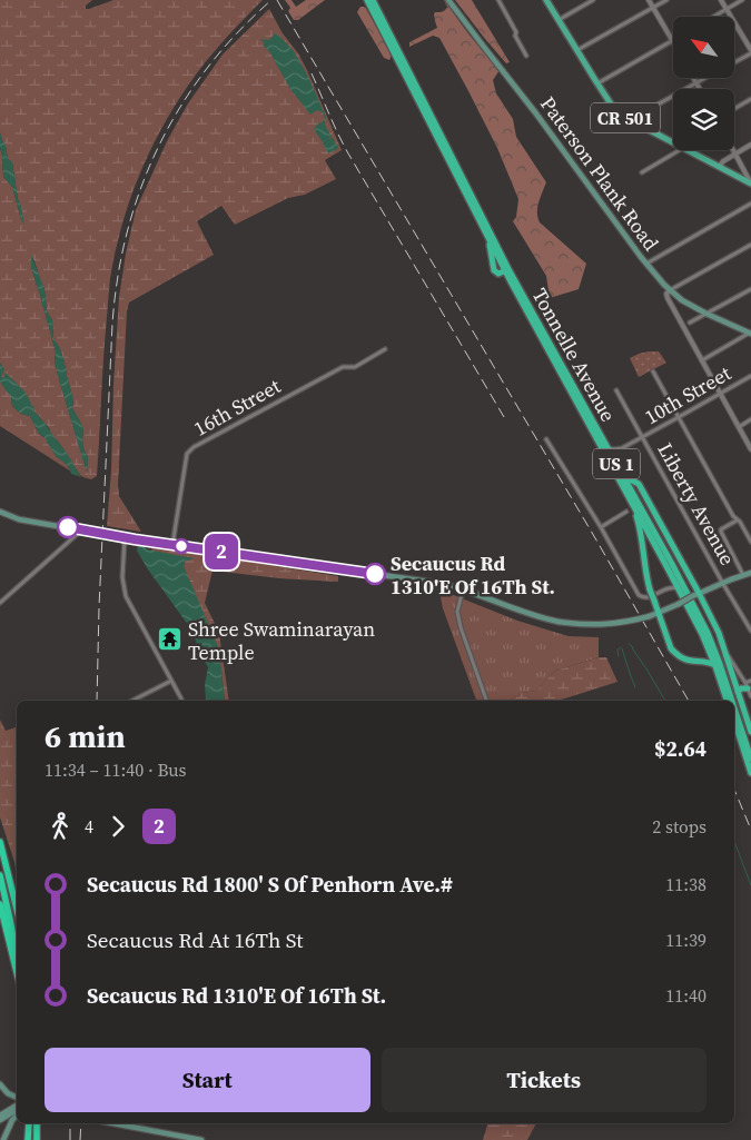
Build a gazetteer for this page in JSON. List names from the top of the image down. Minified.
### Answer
{"streets":{"highway":["Tonnelle Avenue","US 1"],"main road":["CR 501","Paterson Plank Road"],"street":["10th Street","16th Street","Liberty Avenue"]},"crossings":[["Tonnelle Avenue","10th Street"],["10th Street","Liberty Avenue"]],"places":{"other":["Secaucus Rd 1310'E Of 16Th St."],"temple":["Shree Swaminarayan Temple"]},"lines":["bus line 2"],"north":"top left","page":{"on_map":"2","heading":["6 min","11:34 – 11:40 · Bus","$2.64"],"legs":["4","2","2 stops"],"list":[{"name":"Secaucus Rd 1800' S Of Penhorn Ave.#","value":"11:38"},{"name":"Secaucus Rd At 16Th St","value":"11:39"},{"name":"Secaucus Rd 1310'E Of 16Th St.","value":"11:40"}],"buttons":["Start","Tickets"]}}
